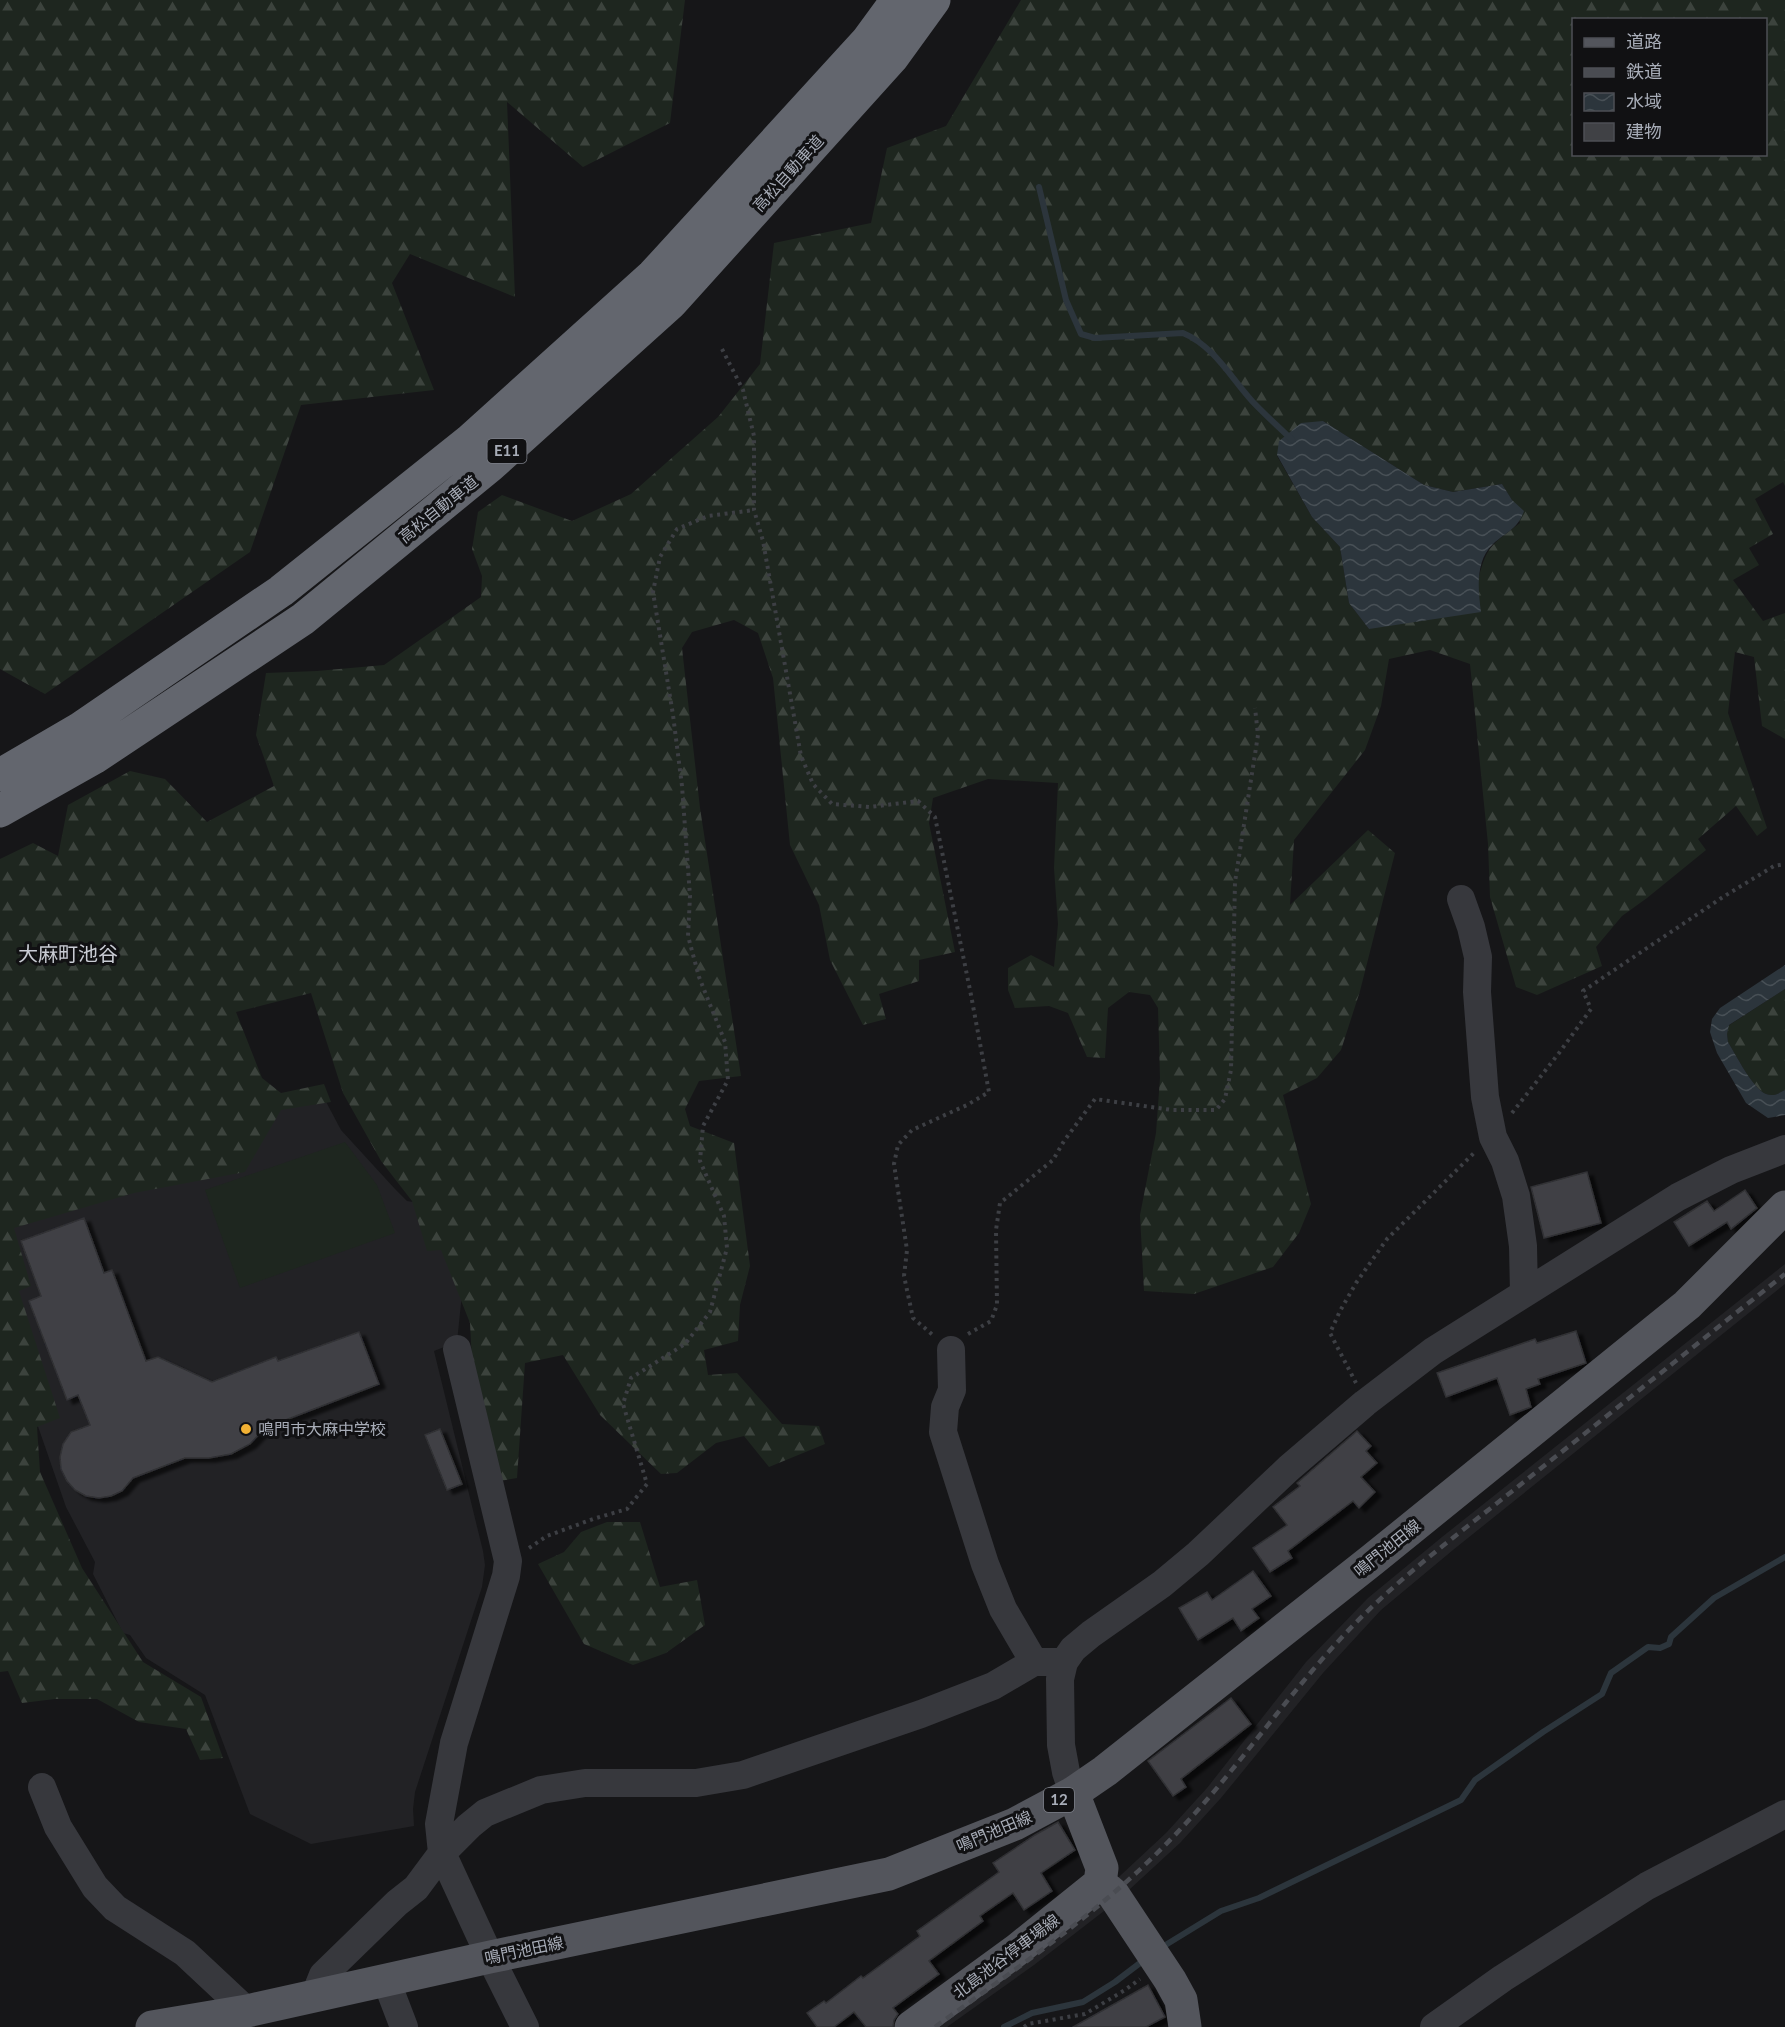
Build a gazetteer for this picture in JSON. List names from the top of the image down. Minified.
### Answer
{"streets":{"highway":["高松自動車道","E11"],"main road":["鳴門池田線","12","北島池谷停車場線"]},"districts":["大麻町池谷"],"places":["鳴門市大麻中学校"],"legend":["道路","鉄道","水域","建物"]}
